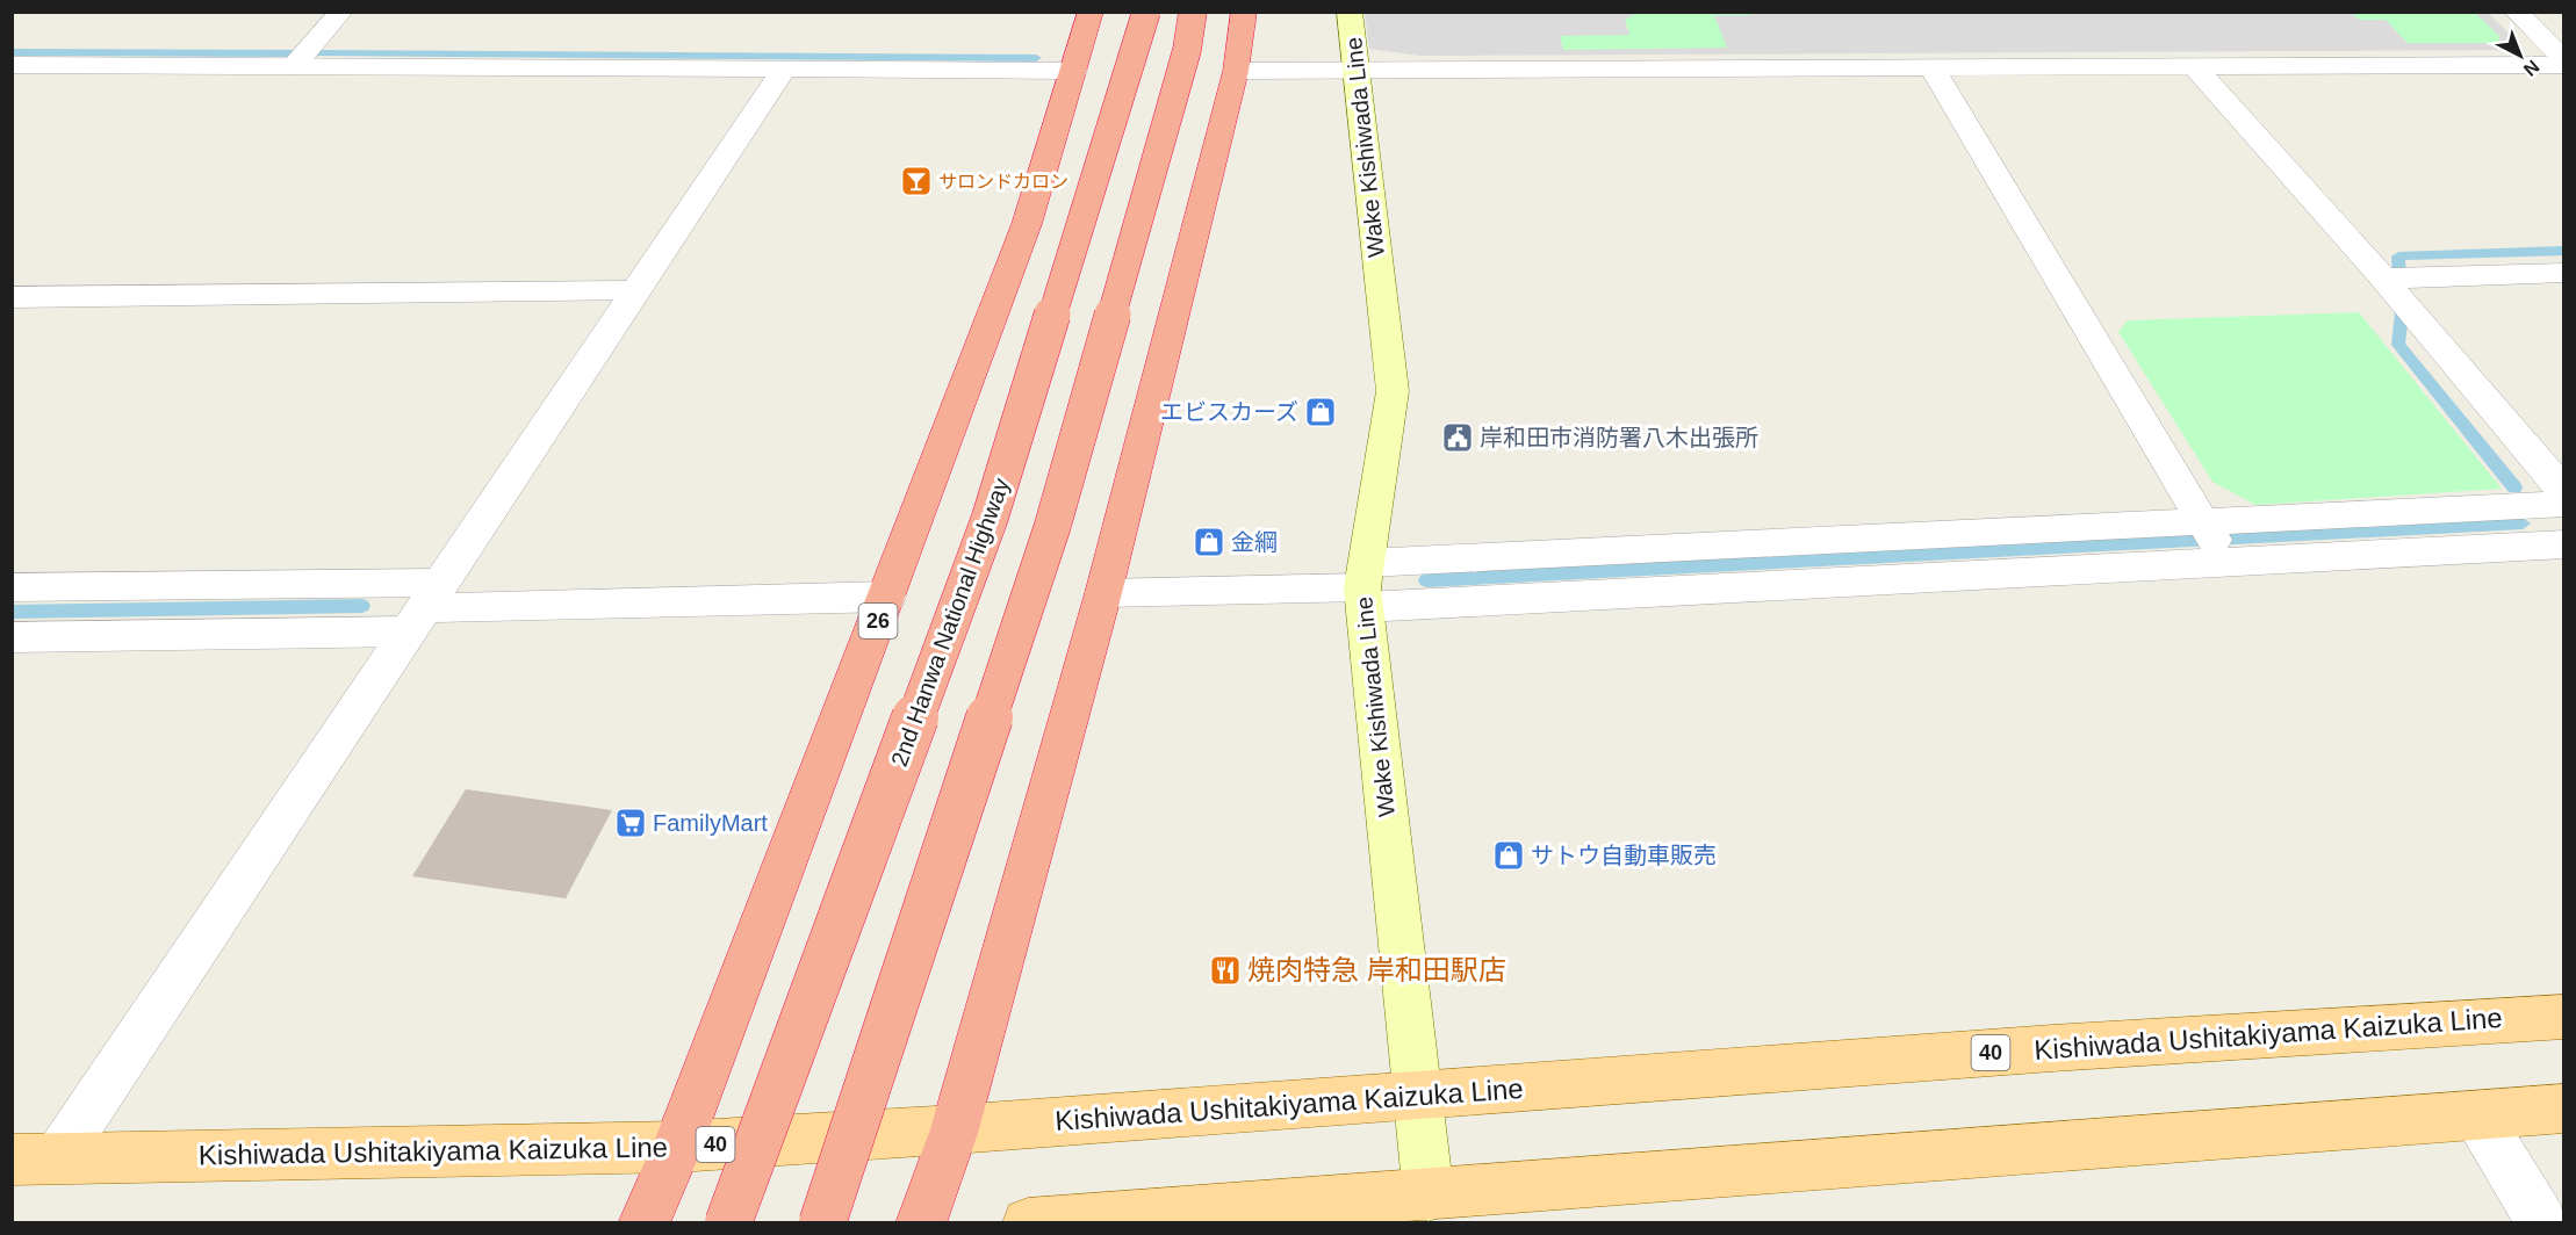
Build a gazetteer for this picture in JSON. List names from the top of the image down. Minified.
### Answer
{"streets":{"highway":["26","2nd Hanwa National Highway"],"main road":["Wake Kishiwada Line","Kishiwada Ushitakiyama Kaizuka Line","40"]},"crossings":[["Wake Kishiwada Line","Kishiwada Ushitakiyama Kaizuka Line"],["26","Kishiwada Ushitakiyama Kaizuka Line"]],"places":{"bar":["サロンドカロン"],"shop":["エビスカーズ","金綱","サトウ自動車販売"],"public building":["岸和田市消防署八木出張所"],"supermarket":["FamilyMart"],"restaurant":["焼肉特急 岸和田駅店"]},"north":"bottom right"}
